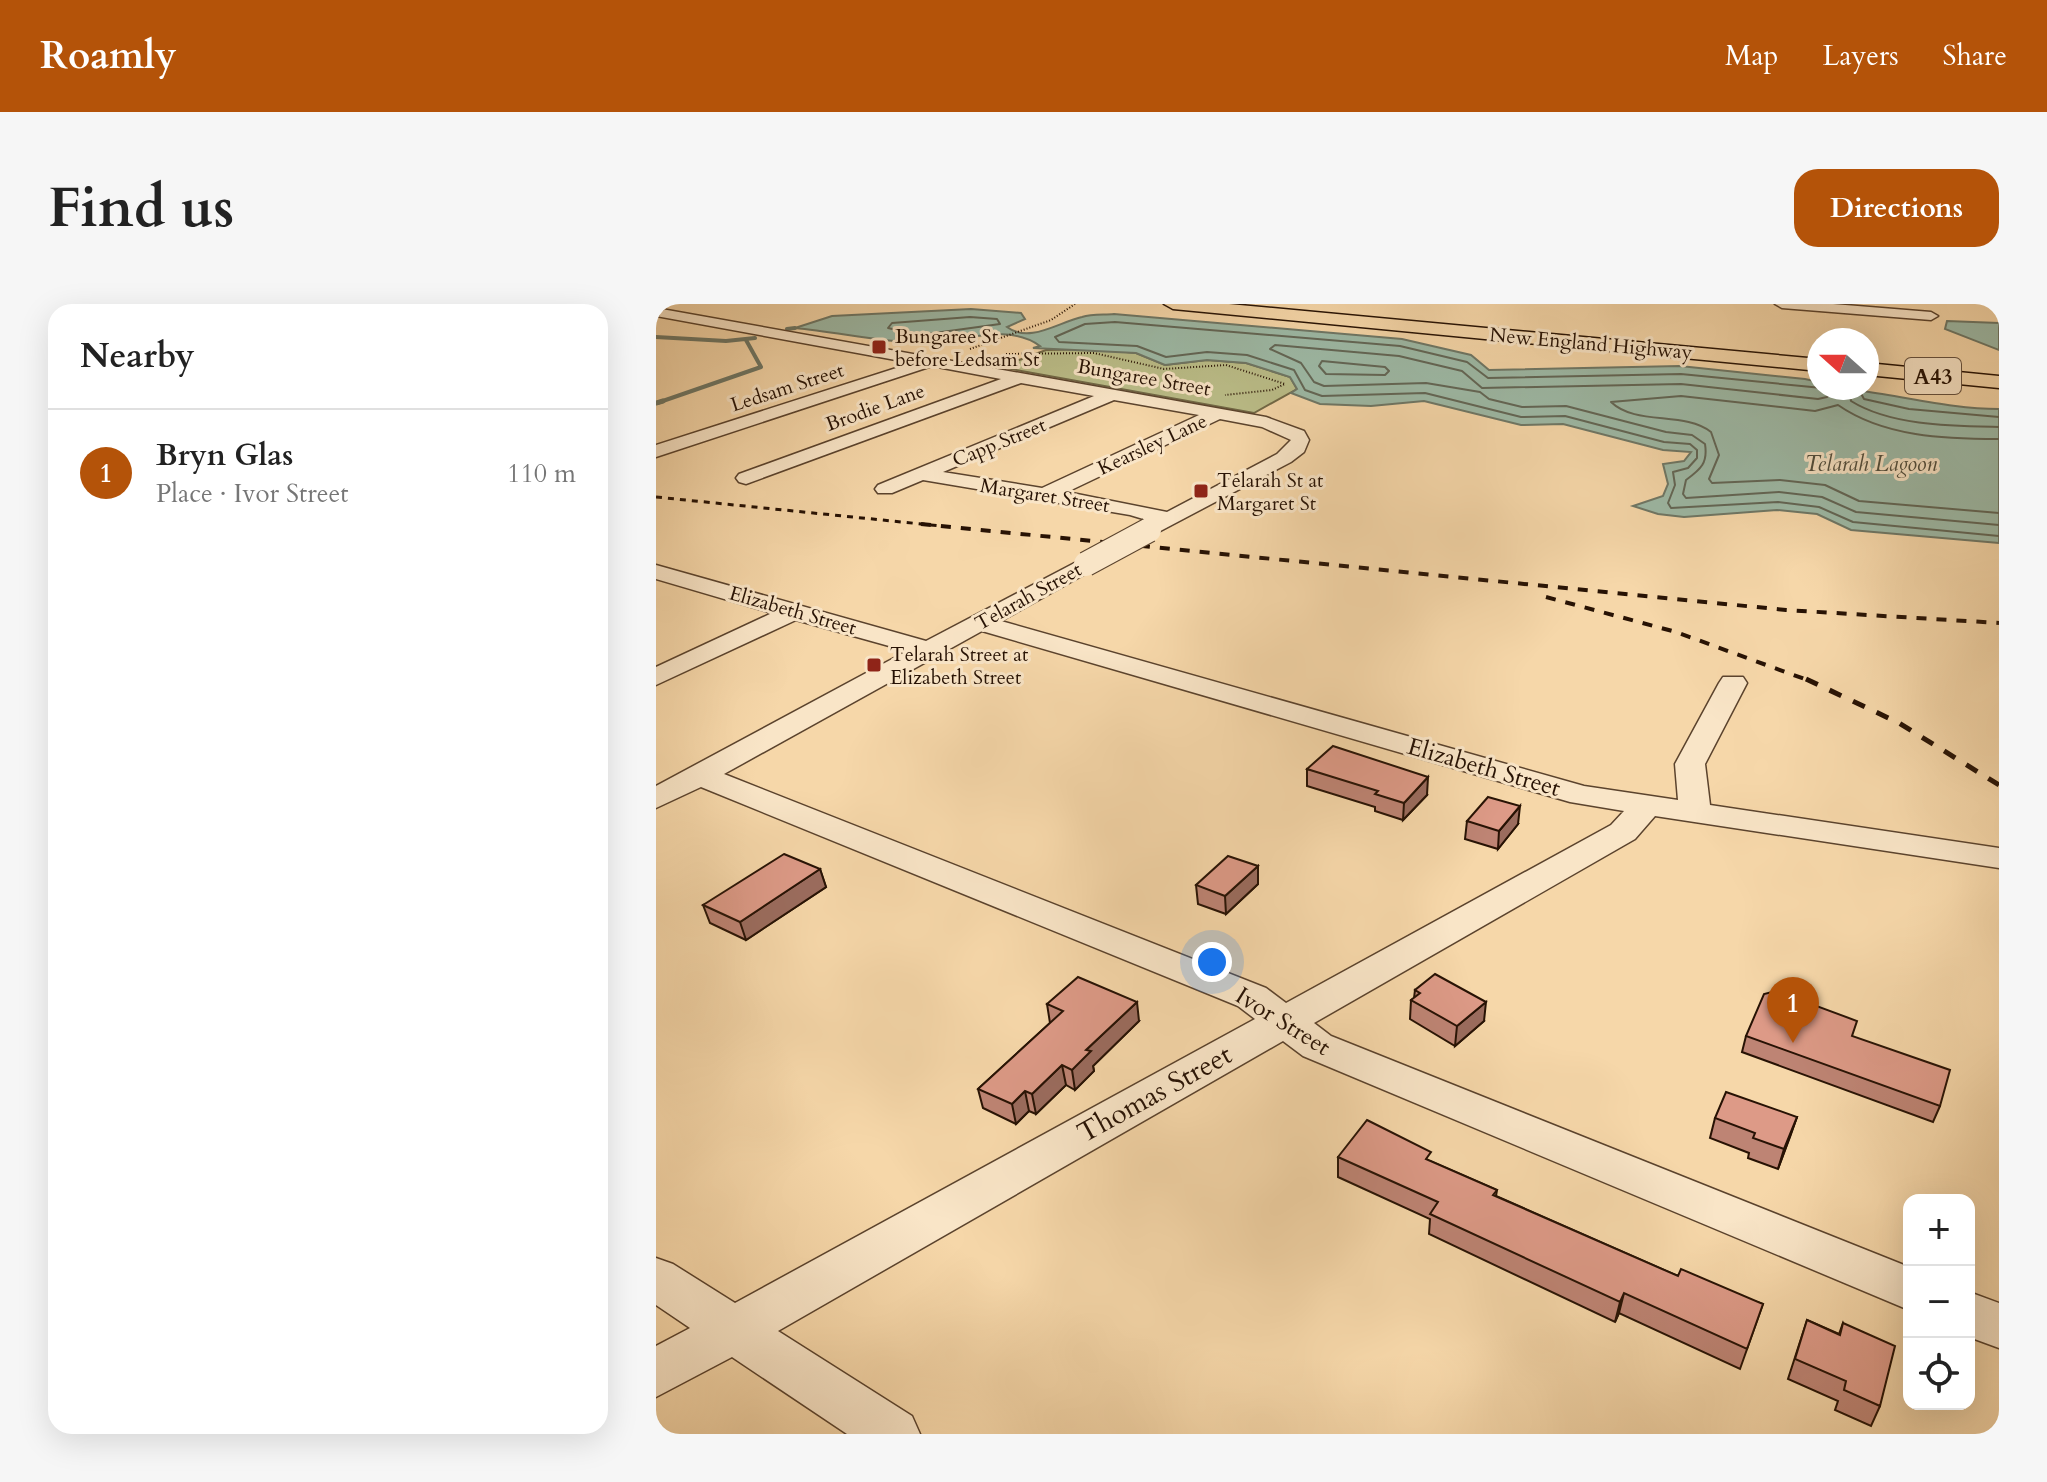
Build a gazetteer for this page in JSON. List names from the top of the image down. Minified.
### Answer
{"streets":{"highway":["New England Highway","A43"],"street":["Bungaree Street","Ledsam Street","Brodie Lane","Capp Street","Kearsley Lane","Margaret Street","Telarah Street","Elizabeth Street","Ivor Street","Thomas Street"]},"crossings":[["Bungaree Street","Ledsam Street"],["Bungaree Street","Brodie Lane"],["Bungaree Street","Capp Street"],["Bungaree Street","Kearsley Lane"],["Bungaree Street","Telarah Street"],["Capp Street","Margaret Street"],["Kearsley Lane","Margaret Street"],["Margaret Street","Telarah Street"],["Telarah Street","Elizabeth Street"],["Telarah Street","Ivor Street"],["Elizabeth Street","Thomas Street"],["Ivor Street","Thomas Street"]],"water":["Telarah Lagoon"],"places":{"transit":["Bungaree St before Ledsam St","Telarah St at Margaret St","Telarah Street at Elizabeth Street"]},"north":"left","page":{"header":"Roamly","nav":["Map","Layers","Share"],"buttons":"Directions","title":"Find us","heading":"Nearby","list":[{"mark":"1","name":"Bryn Glas","note":"Place · Ivor Street","value":"110 m"}],"pins":"1","map_buttons":["+","−"]}}
